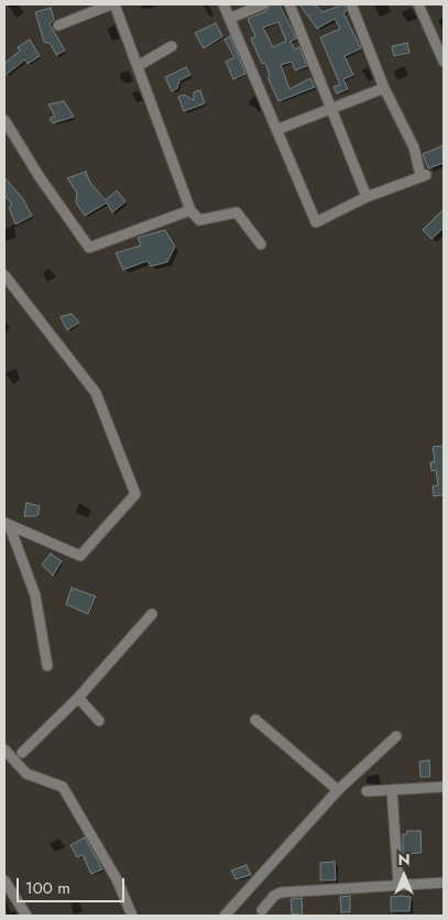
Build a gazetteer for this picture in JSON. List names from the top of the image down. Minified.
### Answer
{"scale_bar":"100 m","north":"top"}
